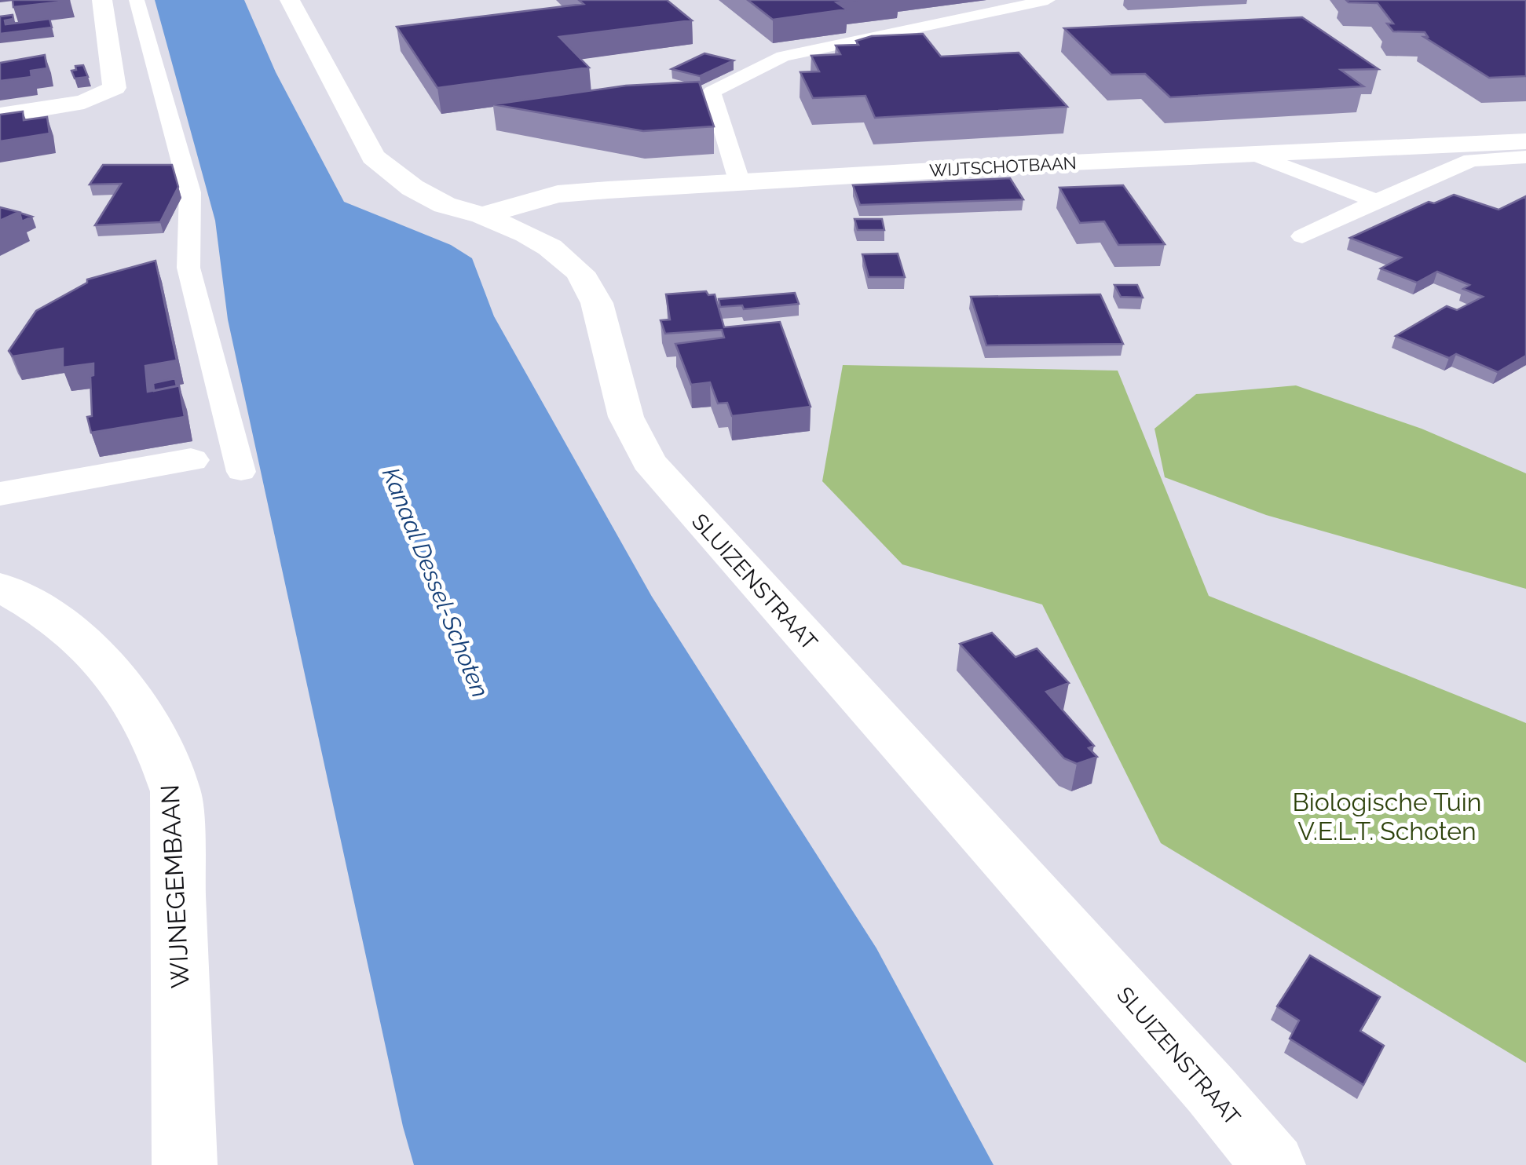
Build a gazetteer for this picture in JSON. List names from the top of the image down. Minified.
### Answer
{"streets":{"street":["WIJTSCHOTBAAN","SLUIZENSTRAAT","WIJNEGEMBAAN"]},"crossings":[["WIJTSCHOTBAAN","SLUIZENSTRAAT"]],"water":["Kanaal Dessel-Schoten"],"parks":["Biologische Tuin V.E.L.T. Schoten"]}
